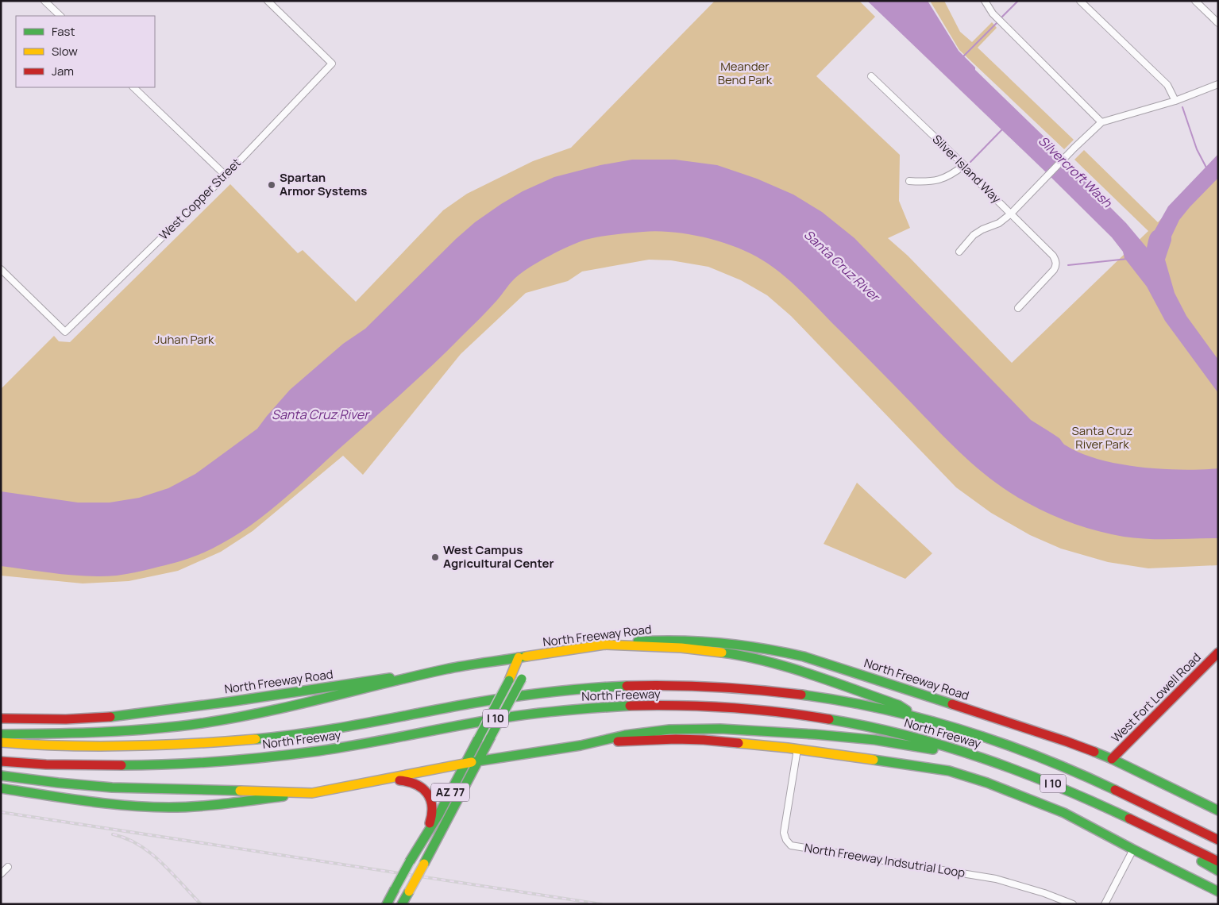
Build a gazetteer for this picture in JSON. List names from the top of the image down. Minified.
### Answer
{"streets":{"main road":["North Freeway Road","North Freeway","West Fort Lowell Road","I 10","AZ 77"],"street":["Silver Island Way","West Copper Street","North Freeway Indsutrial Loop"]},"crossings":[["North Freeway Road","West Fort Lowell Road"],["North Freeway Road","AZ 77"]],"water":["Silvercroft Wash","Santa Cruz River"],"parks":["Meander Bend Park","Juhan Park","Santa Cruz River Park"],"places":["Spartan Armor Systems","West Campus Agricultural Center"],"legend":["Fast","Slow","Jam"]}
